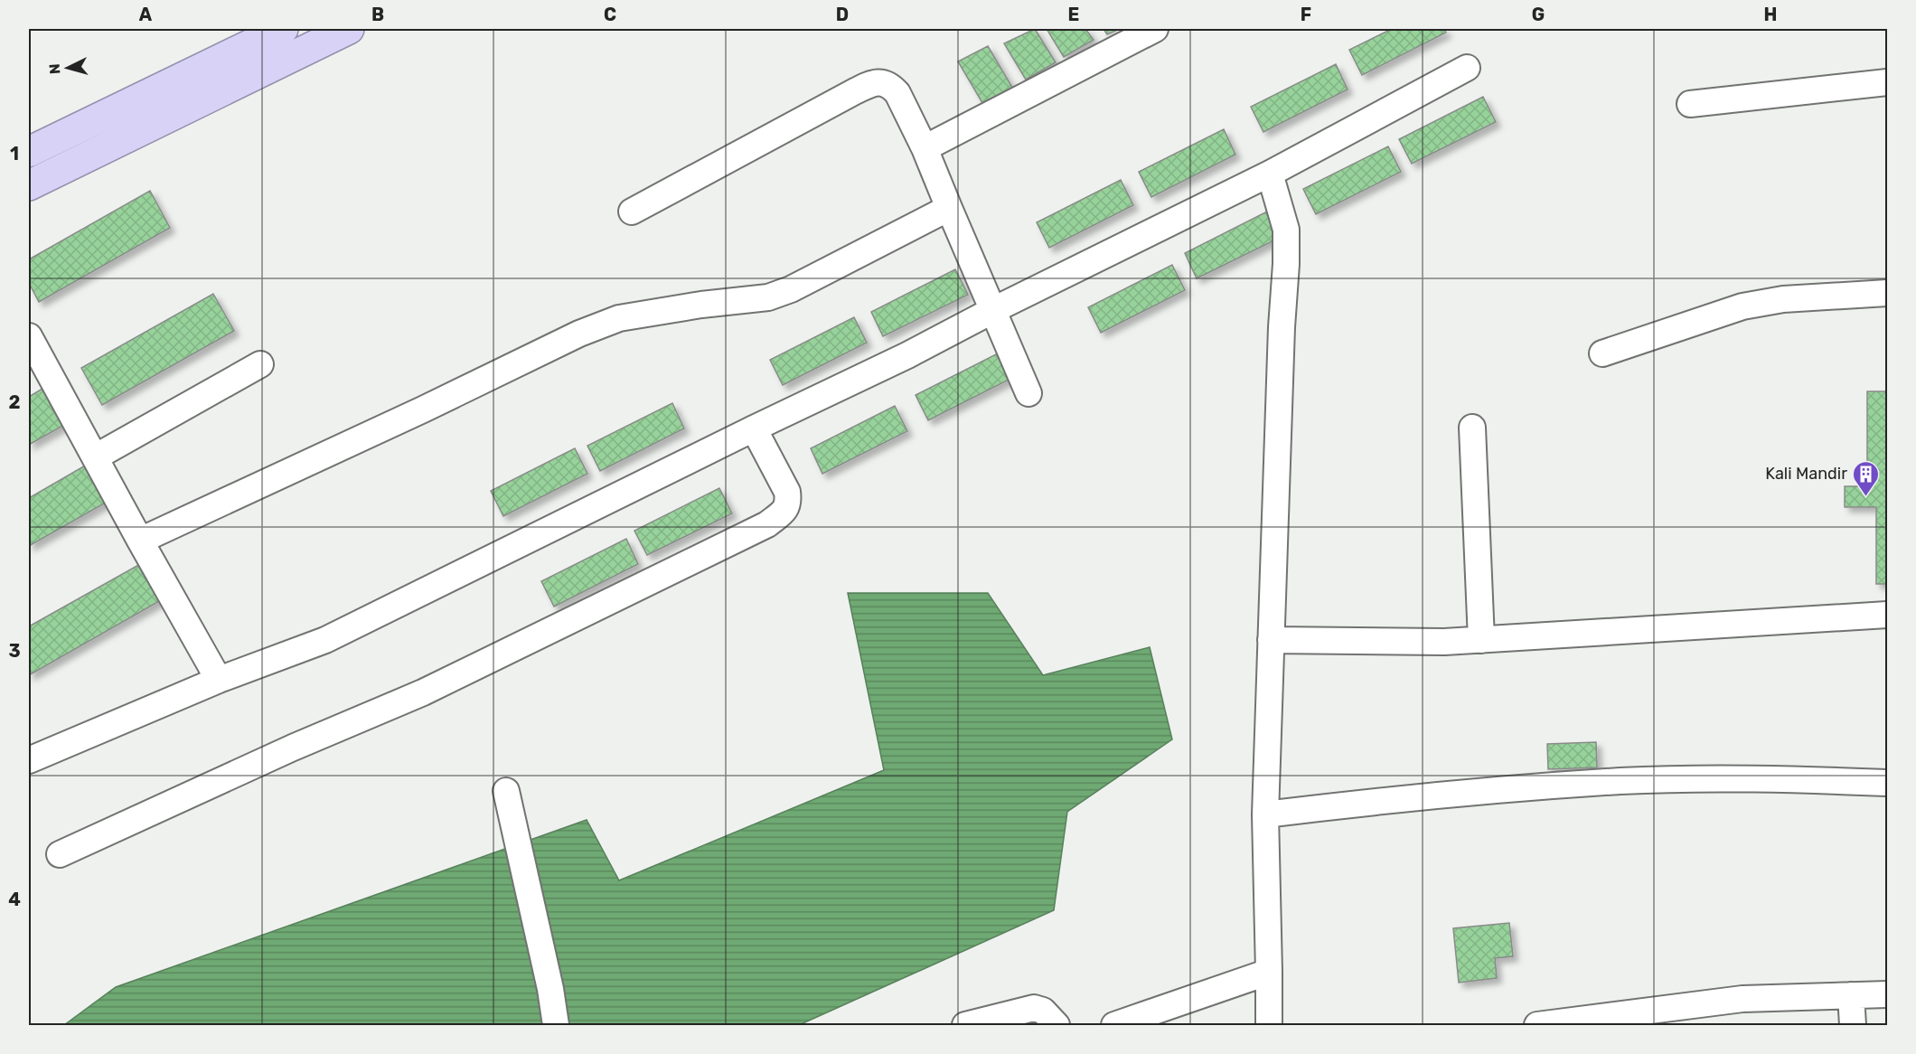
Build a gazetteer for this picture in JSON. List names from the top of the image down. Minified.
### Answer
{"places":{"building":["Kali Mandir"]},"north":"left","grid":{"columns":["A","B","C","D","E","F","G","H"],"rows":["1","2","3","4"]}}
